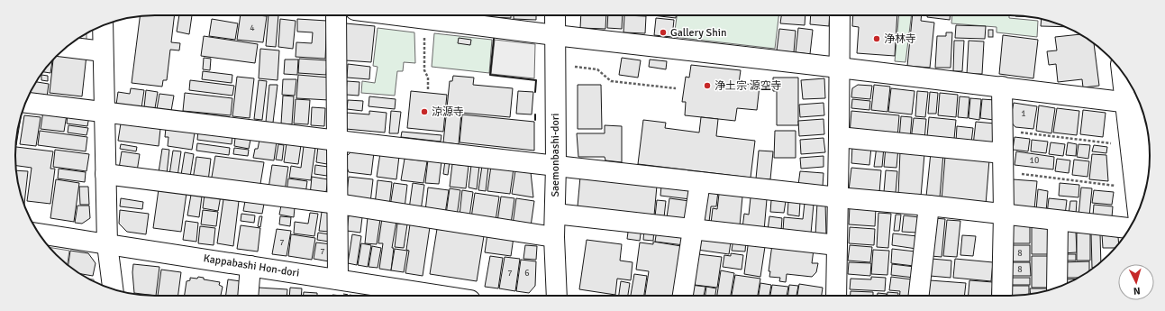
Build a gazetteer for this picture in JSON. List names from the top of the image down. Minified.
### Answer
{"streets":{"street":["Saemonbashi-dori","Kappabashi Hon-dori"]},"places":["Gallery Shin","浄林寺","浄土宗 源空寺","涼源寺"],"house_numbers":["4","1","10","7","7","8","8","7","6"],"north":"bottom"}
